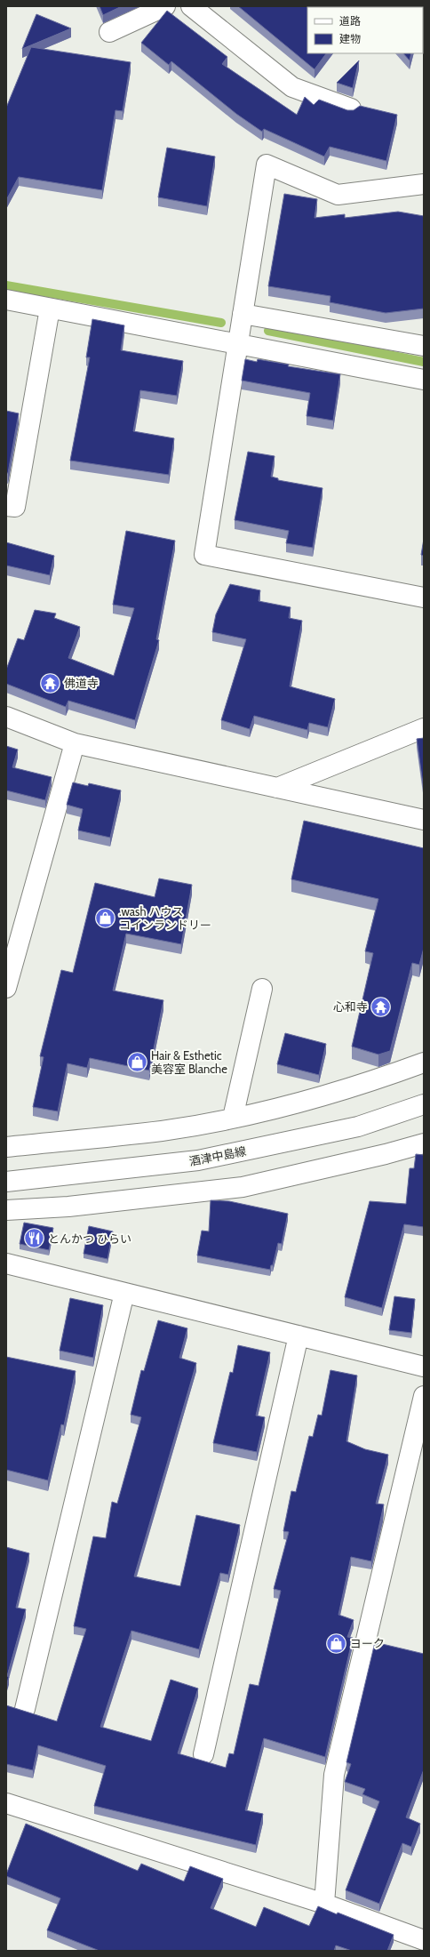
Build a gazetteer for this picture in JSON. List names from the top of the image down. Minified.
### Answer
{"streets":{"street":["酒津中島線"]},"places":{"temple":["佛道寺","心和寺"],"shop":[".wash ハウス コインランドリー","Hair & Esthetic 美容室 Blanche","ヨーク"],"restaurant":["とんかつ ひらい"]},"legend":["道路","建物"]}
